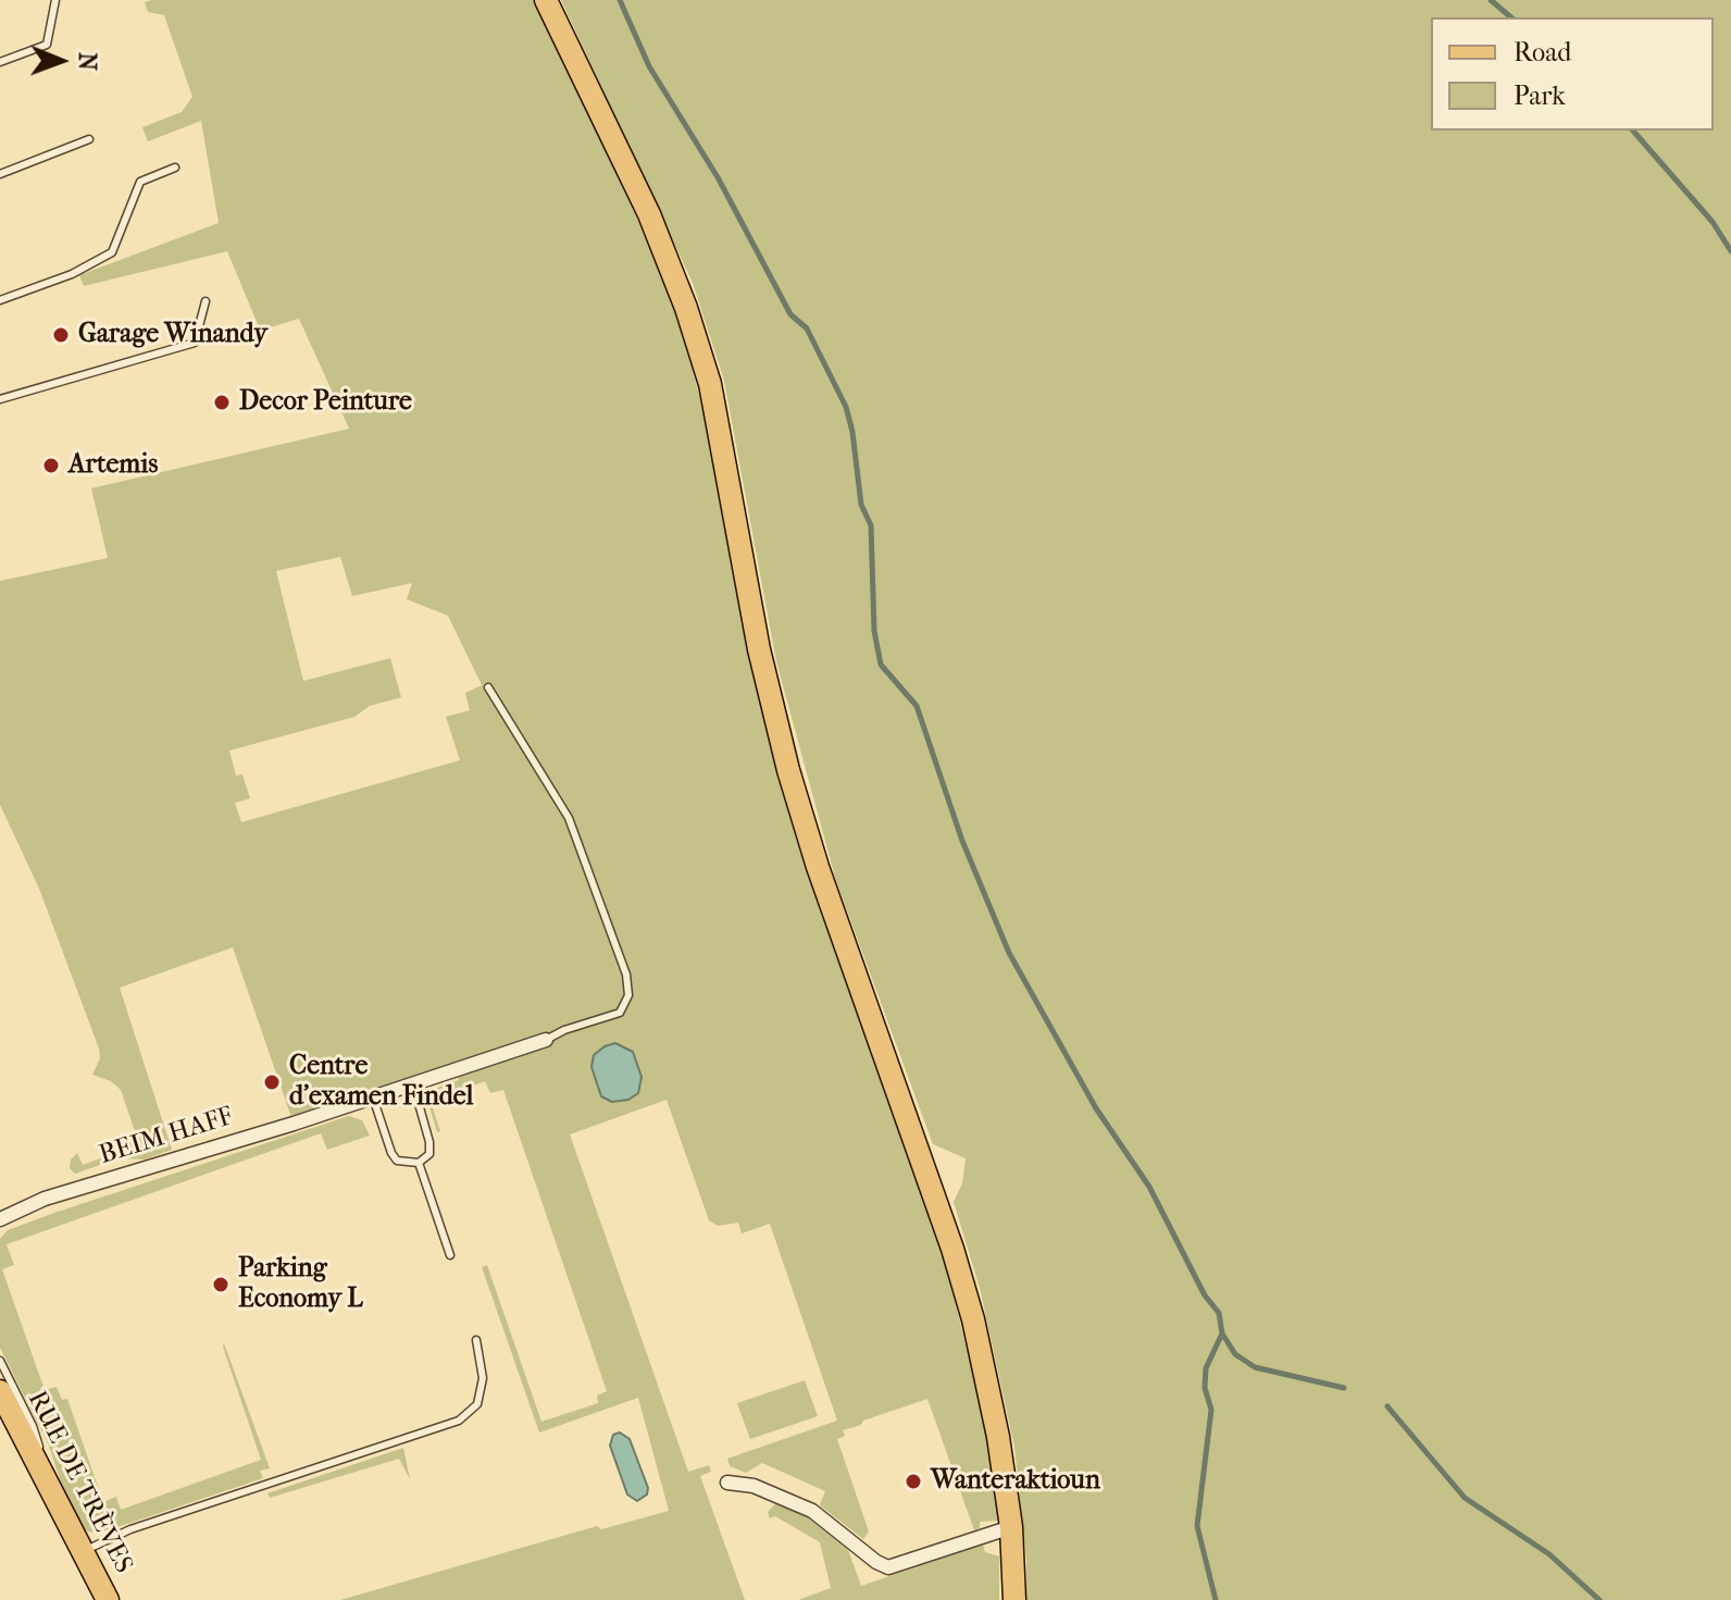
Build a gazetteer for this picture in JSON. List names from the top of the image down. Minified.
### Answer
{"streets":{"main road":["RUE DE TRÈVES"],"street":["BEIM HAFF"]},"places":["Garage Winandy","Decor Peinture","Artemis","Centre d'examen Findel","Parking Economy L","Wanteraktioun"],"legend":["Road","Park"],"north":"right"}
